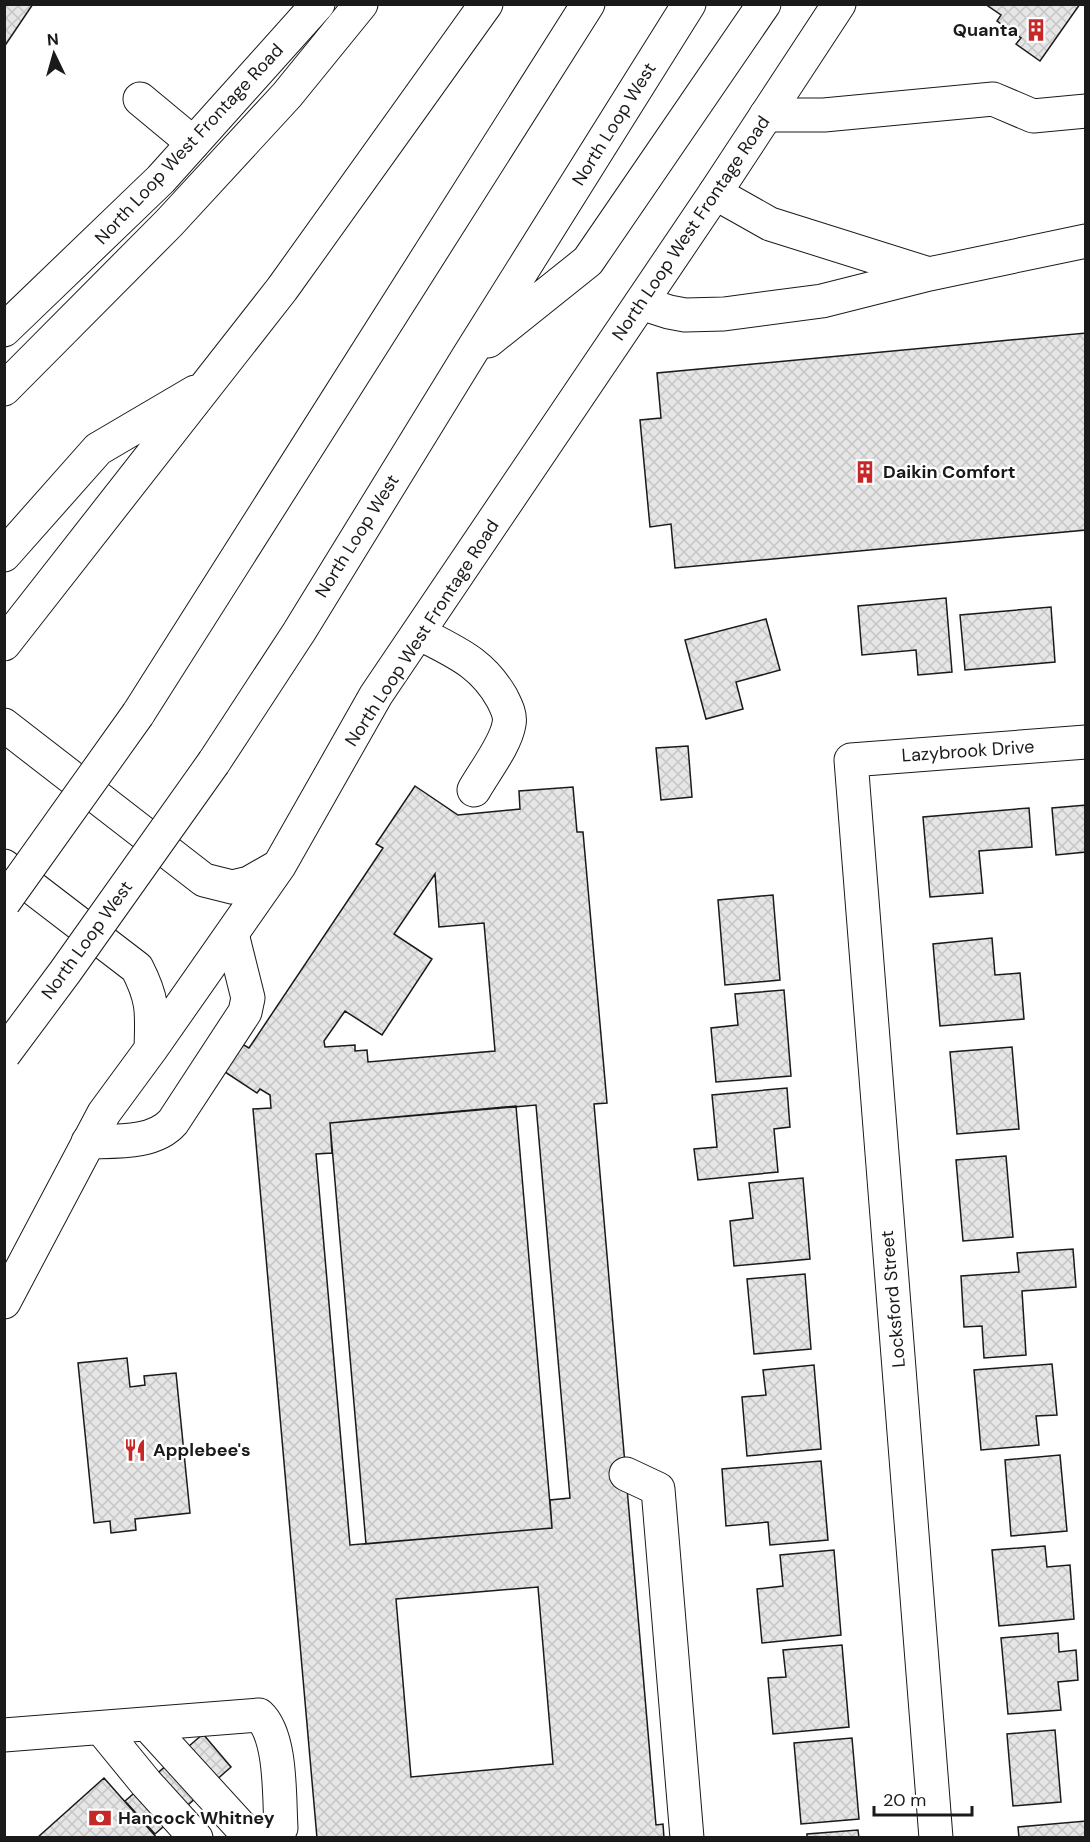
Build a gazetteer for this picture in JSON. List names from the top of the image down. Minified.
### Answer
{"streets":{"main road":["North Loop West","North Loop West Frontage Road","Lazybrook Drive","Locksford Street"]},"crossings":[["Lazybrook Drive","Locksford Street"]],"places":{"building":["Quanta","Daikin Comfort"],"restaurant":["Applebee's"],"bank":["Hancock Whitney"]},"scale_bar":"20 m","north":"top"}
